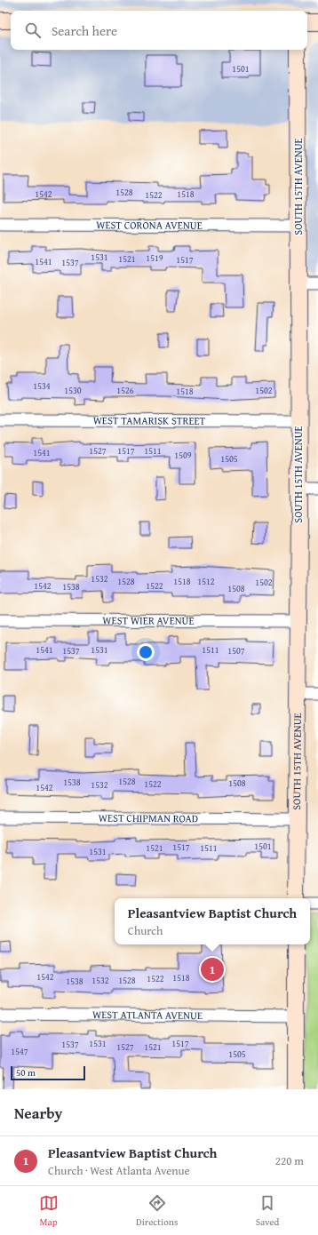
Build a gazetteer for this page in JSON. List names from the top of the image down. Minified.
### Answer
{"streets":{"street":["SOUTH 15TH AVENUE","WEST CORONA AVENUE","WEST TAMARISK STREET","WEST WIER AVENUE","WEST CHIPMAN ROAD","WEST ATLANTA AVENUE"]},"crossings":[["SOUTH 15TH AVENUE","WEST CORONA AVENUE"],["SOUTH 15TH AVENUE","WEST TAMARISK STREET"],["SOUTH 15TH AVENUE","WEST WIER AVENUE"],["SOUTH 15TH AVENUE","WEST CHIPMAN ROAD"]],"house_numbers":["1501","1528","1542","1518","1522","1531","1519","1521","1517","1541","1537","1534","1530","1526","1502","1518","1527","1517","1511","1541","1509","1505","1532","1528","1518","1512","1502","1542","1522","1538","1508","1541","1531","1511","1537","1507","1528","1538","1508","1522","1532","1542","1501","1517","1521","1511","1531","1542","1518","1522","1532","1528","1538","1531","1517","1537","1527","1521","1547","1505"],"scale_bar":"50 m","page":{"search":"Search here","popup":["Pleasantview Baptist Church","Church"],"pins":"1","scale":"50 m","heading":"Nearby","list":[{"mark":"1","name":"Pleasantview Baptist Church","note":"Church · West Atlanta Avenue","value":"220 m"}],"nav":["Map","Directions","Saved"]}}
